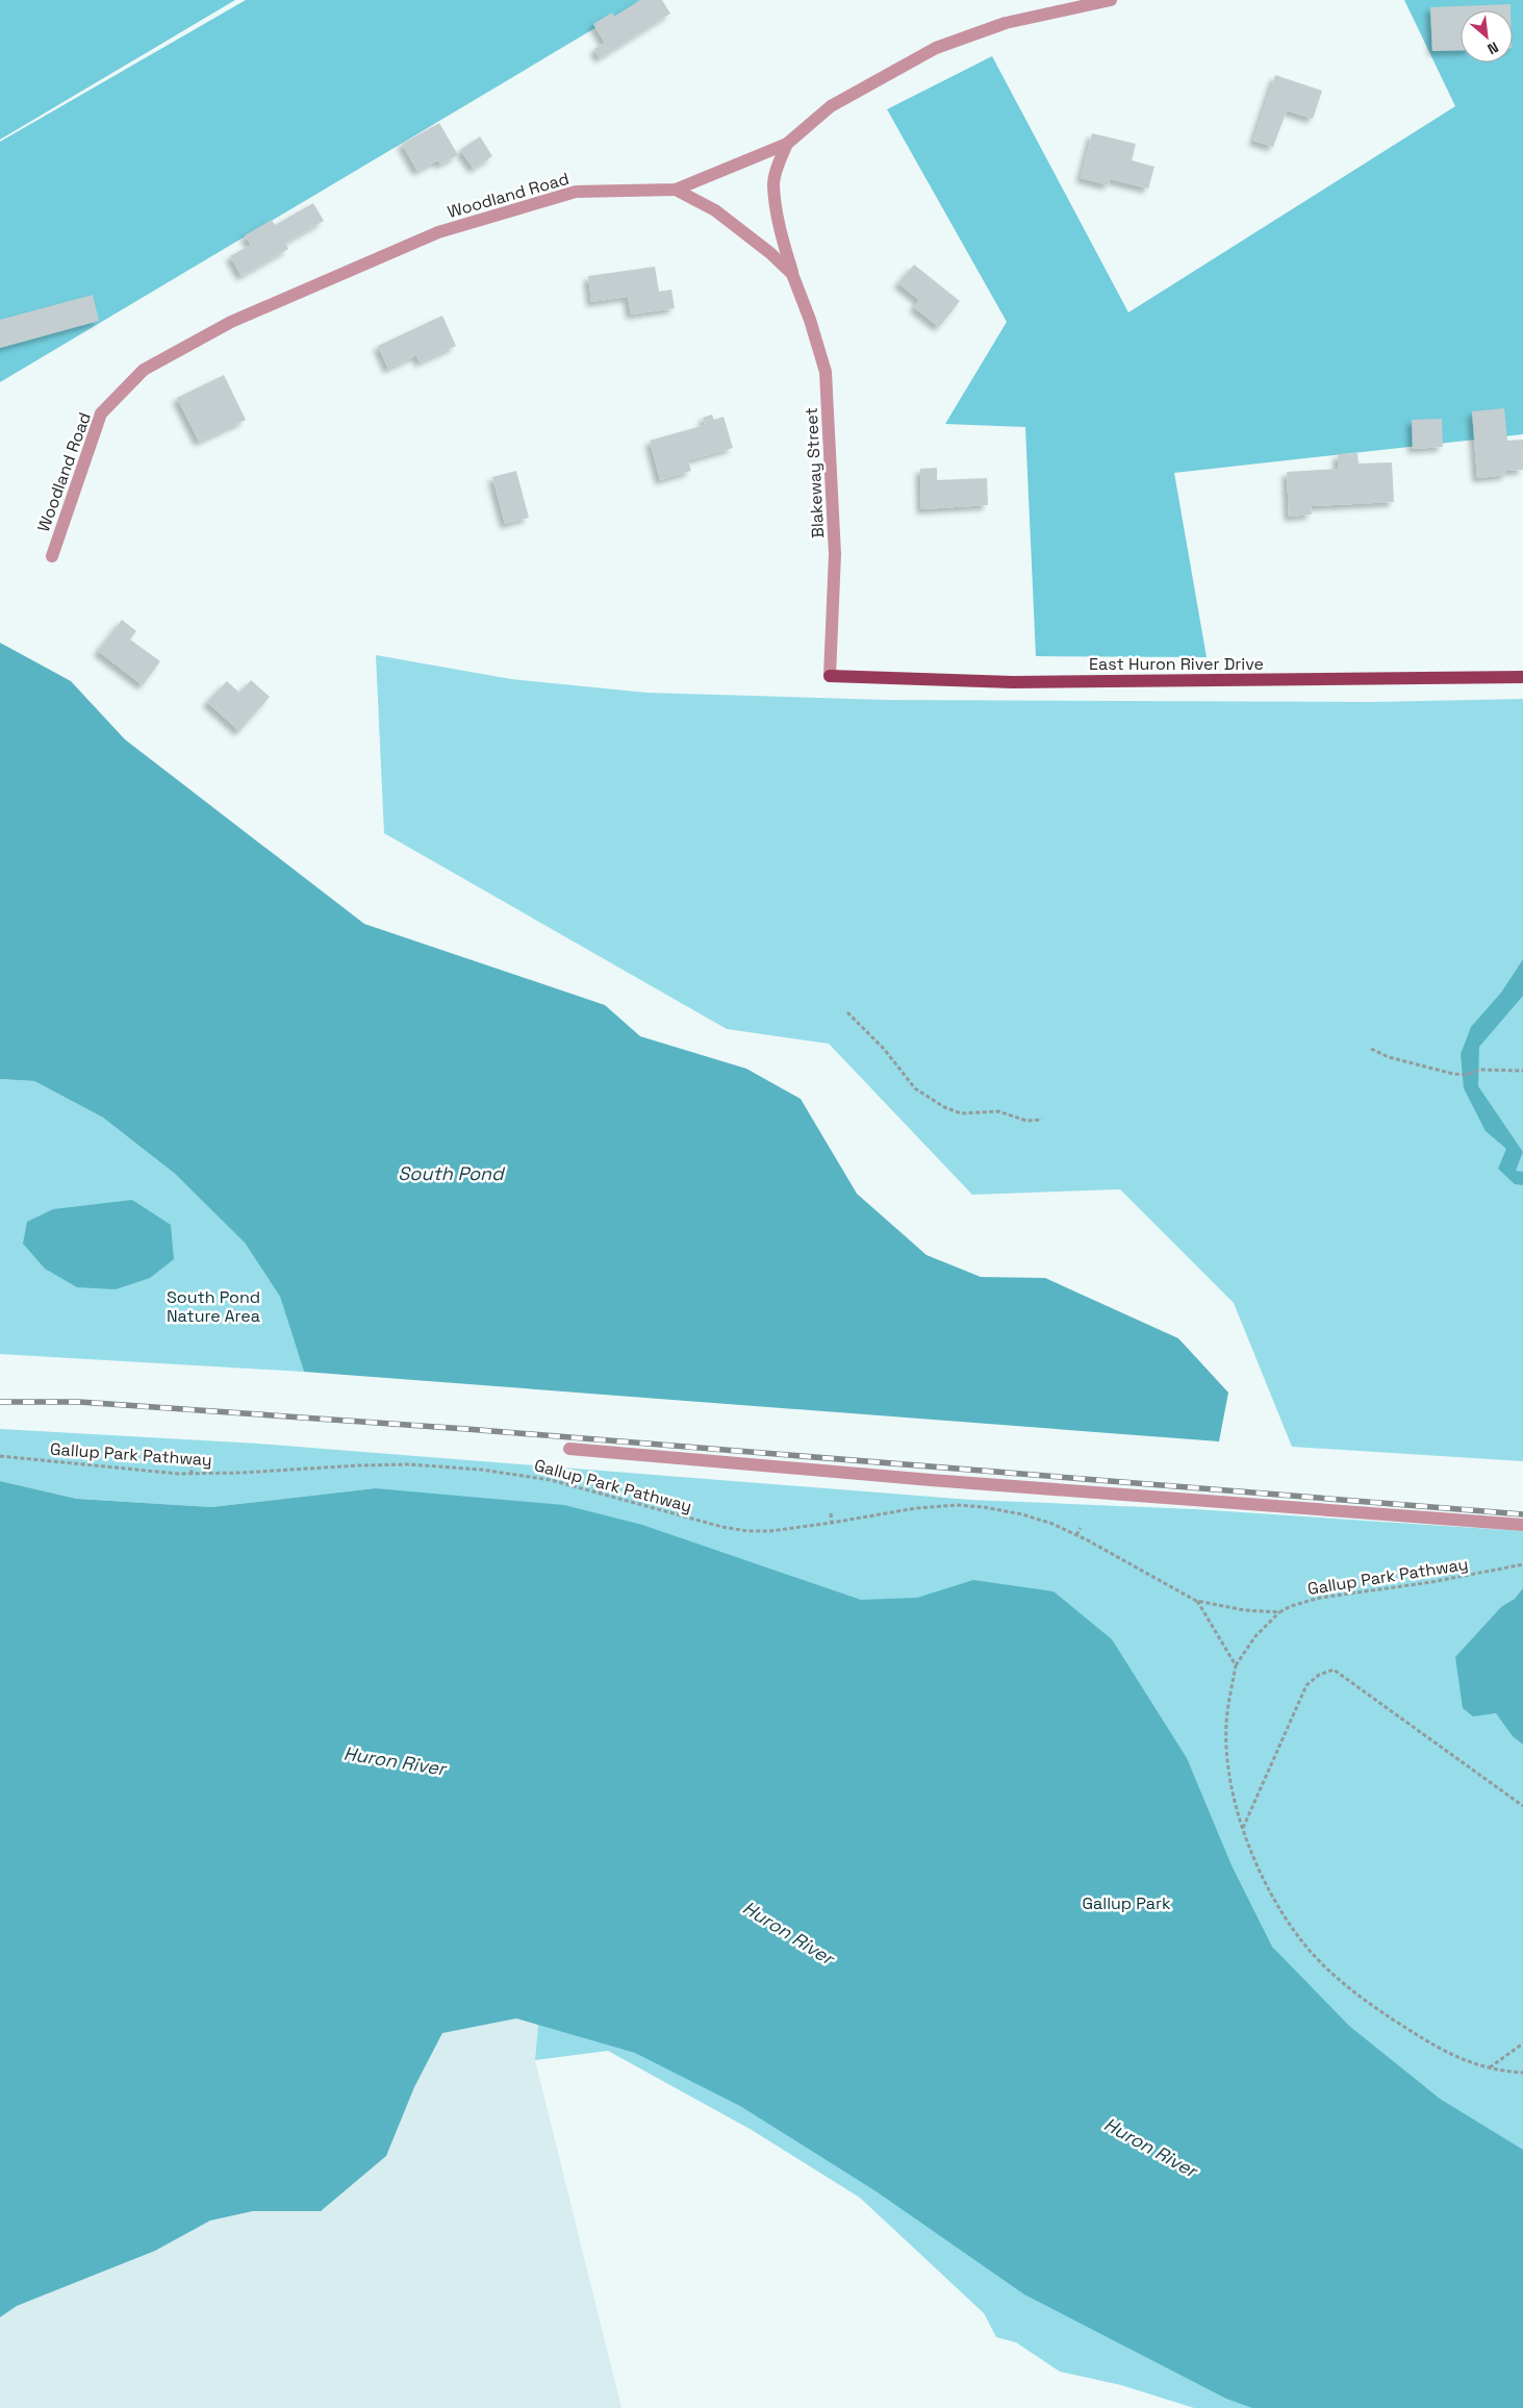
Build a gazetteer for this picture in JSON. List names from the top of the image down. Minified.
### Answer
{"streets":{"main road":["East Huron River Drive"],"street":["Woodland Road","Blakeway Street"],"path":["Gallup Park Pathway"]},"crossings":[["Woodland Road","Blakeway Street"],["Blakeway Street","East Huron River Drive"]],"water":["South Pond","Huron River"],"parks":["South Pond Nature Area","Gallup Park"],"north":"bottom right"}
